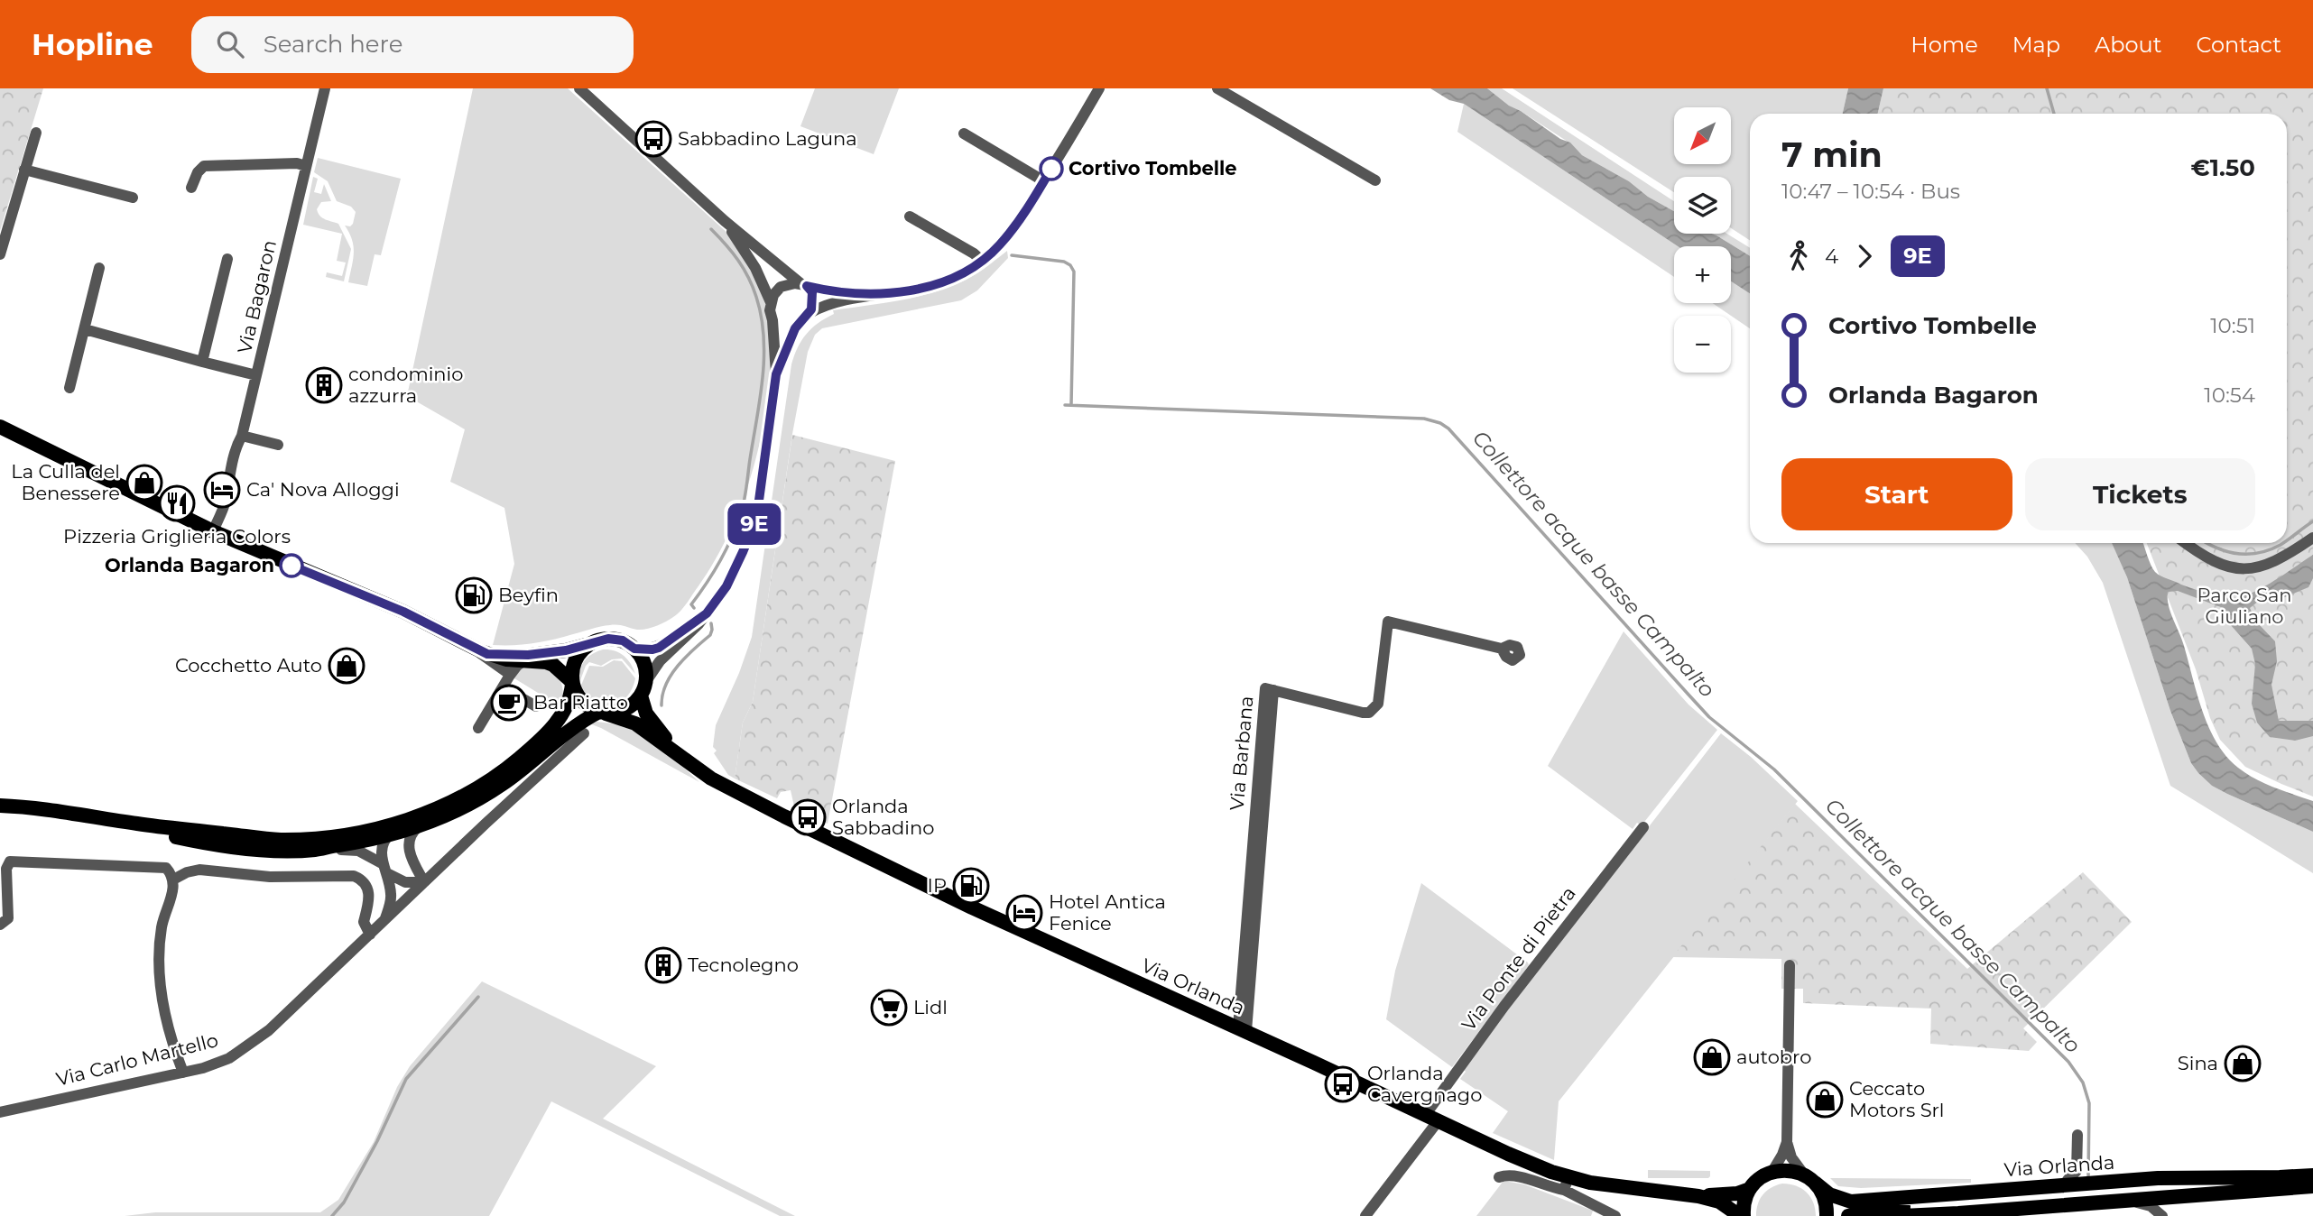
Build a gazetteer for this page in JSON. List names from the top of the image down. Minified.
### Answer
{"streets":{"main road":["Via Orlanda"],"street":["Via Bagaron","Via Barbana","Via Ponte di Pietra","Via Carlo Martello"]},"crossings":[["Via Barbana","Via Orlanda"],["Via Ponte di Pietra","Via Orlanda"]],"water":["Collettore acque basse Campalto"],"parks":["Parco San Giuliano"],"places":{"bus stop":["Sabbadino Laguna","Orlanda Sabbadino","Orlanda Cavergnago"],"other":["Cortivo Tombelle","Orlanda Bagaron"],"building":["condominio azzurra","Tecnolegno"],"shop":["La Culla del Benessere","Cocchetto Auto","autobro","Sina","Ceccato Motors Srl"],"hotel":["Ca' Nova Alloggi","Hotel Antica Fenice"],"restaurant":["Pizzeria Griglieria Colors"],"fuel station":["Beyfin","IP"],"cafe":["Bar Riatto"],"supermarket":["Lidl"]},"lines":["bus line 9E"],"north":"bottom left","page":{"header":"Hopline","search":"Search here","nav":["Home","Map","About","Contact"],"on_map":"9E","map_buttons":["+","−"],"heading":["7 min","10:47 – 10:54 · Bus","€1.50"],"legs":["4","9E"],"list":[{"name":"Cortivo Tombelle","value":"10:51"},{"name":"Orlanda Bagaron","value":"10:54"}],"buttons":["Start","Tickets"]}}
